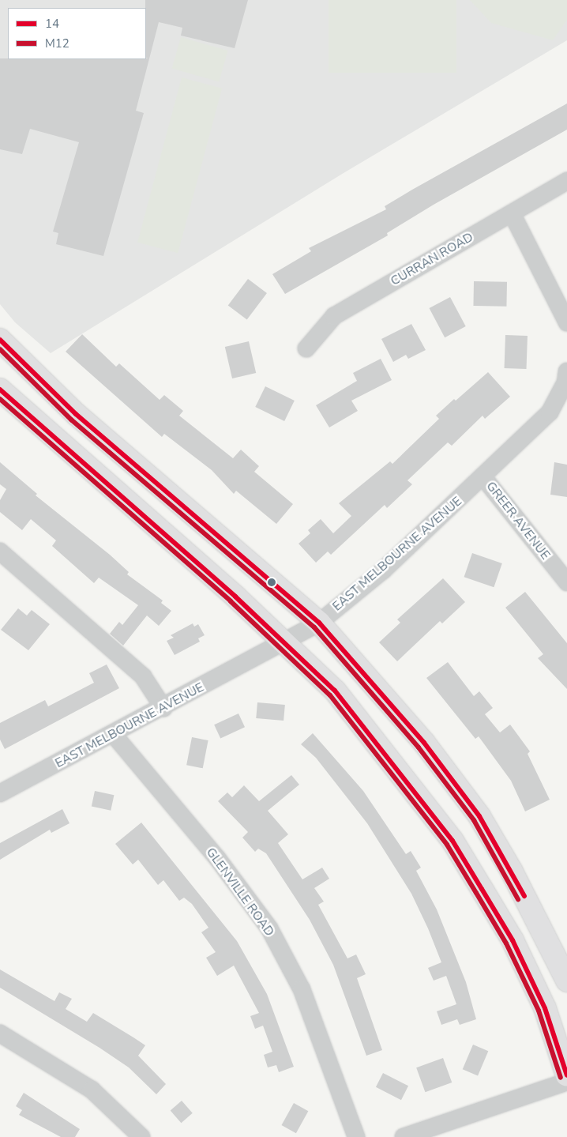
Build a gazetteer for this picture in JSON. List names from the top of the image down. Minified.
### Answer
{"streets":{"street":["CURRAN ROAD","GREER AVENUE","EAST MELBOURNE AVENUE","GLENVILLE ROAD"]},"crossings":[["GREER AVENUE","EAST MELBOURNE AVENUE"],["EAST MELBOURNE AVENUE","GLENVILLE ROAD"]],"lines":["transit line 14","transit line M12"],"legend":["14","M12"]}
